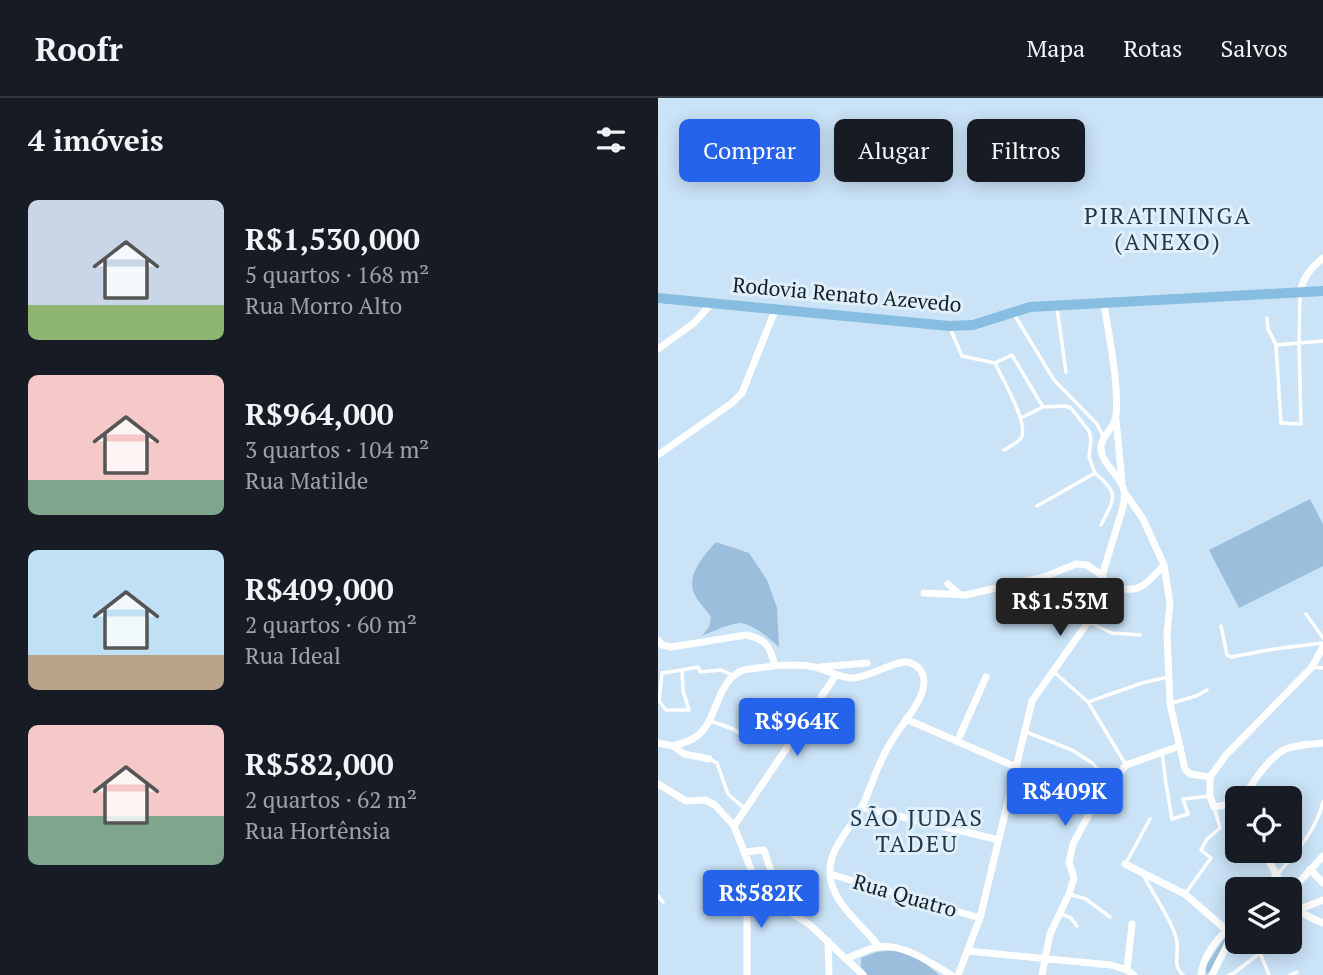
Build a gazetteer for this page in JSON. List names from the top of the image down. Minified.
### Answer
{"streets":{"main road":["Rodovia Renato Azevedo"],"street":["Rua Quatro"]},"districts":["PIRATININGA (ANEXO)","SÃO JUDAS TADEU"],"page":{"header":"Roofr","nav":["Mapa","Rotas","Salvos"],"heading":"4 imóveis","chip":["Comprar","Alugar","Filtros"],"list":[{"name":"R$1,530,000","note":"5 quartos · 168 m² · Rua Morro Alto"},{"name":"R$964,000","note":"3 quartos · 104 m² · Rua Matilde"},{"name":"R$409,000","note":"2 quartos · 60 m² · Rua Ideal"},{"name":"R$582,000","note":"2 quartos · 62 m² · Rua Hortênsia"}],"price":["R$1.53M","R$964K","R$409K","R$582K"]}}
